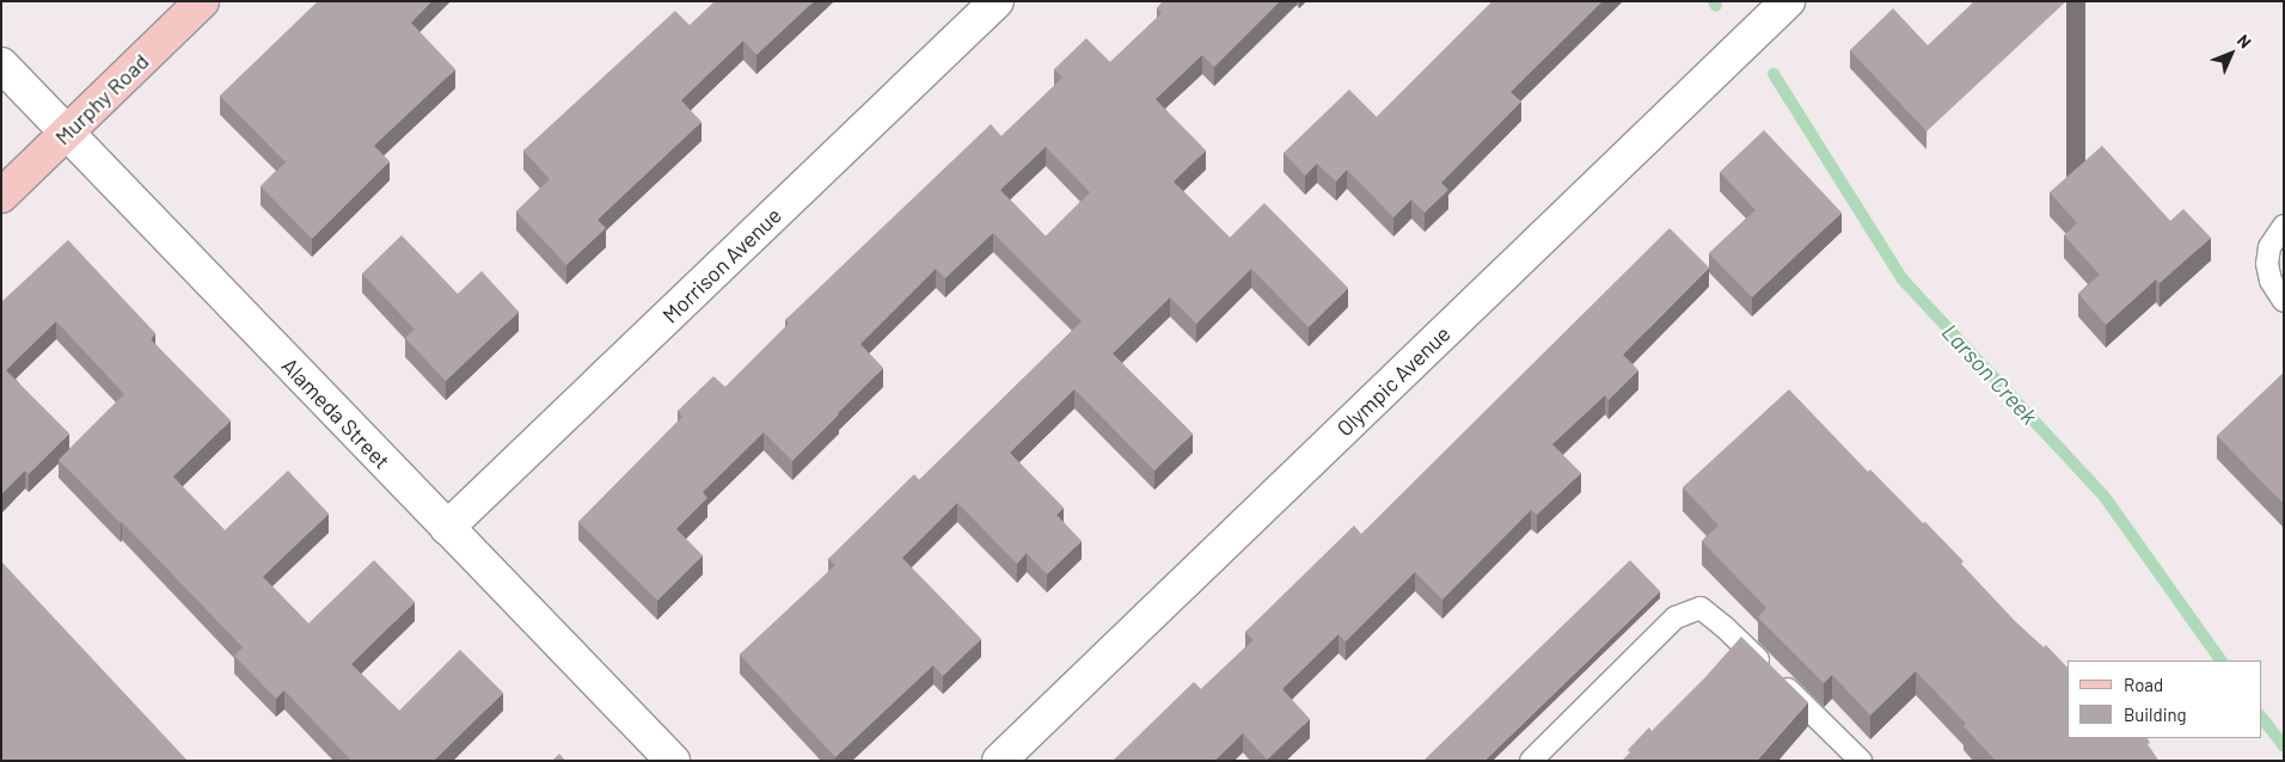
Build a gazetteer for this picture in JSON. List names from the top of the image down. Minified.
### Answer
{"streets":{"street":["Murphy Road","Morrison Avenue","Olympic Avenue","Alameda Street"]},"crossings":[["Murphy Road","Alameda Street"],["Morrison Avenue","Alameda Street"]],"water":["Larson Creek"],"legend":["Road","Building"],"north":"top right"}
